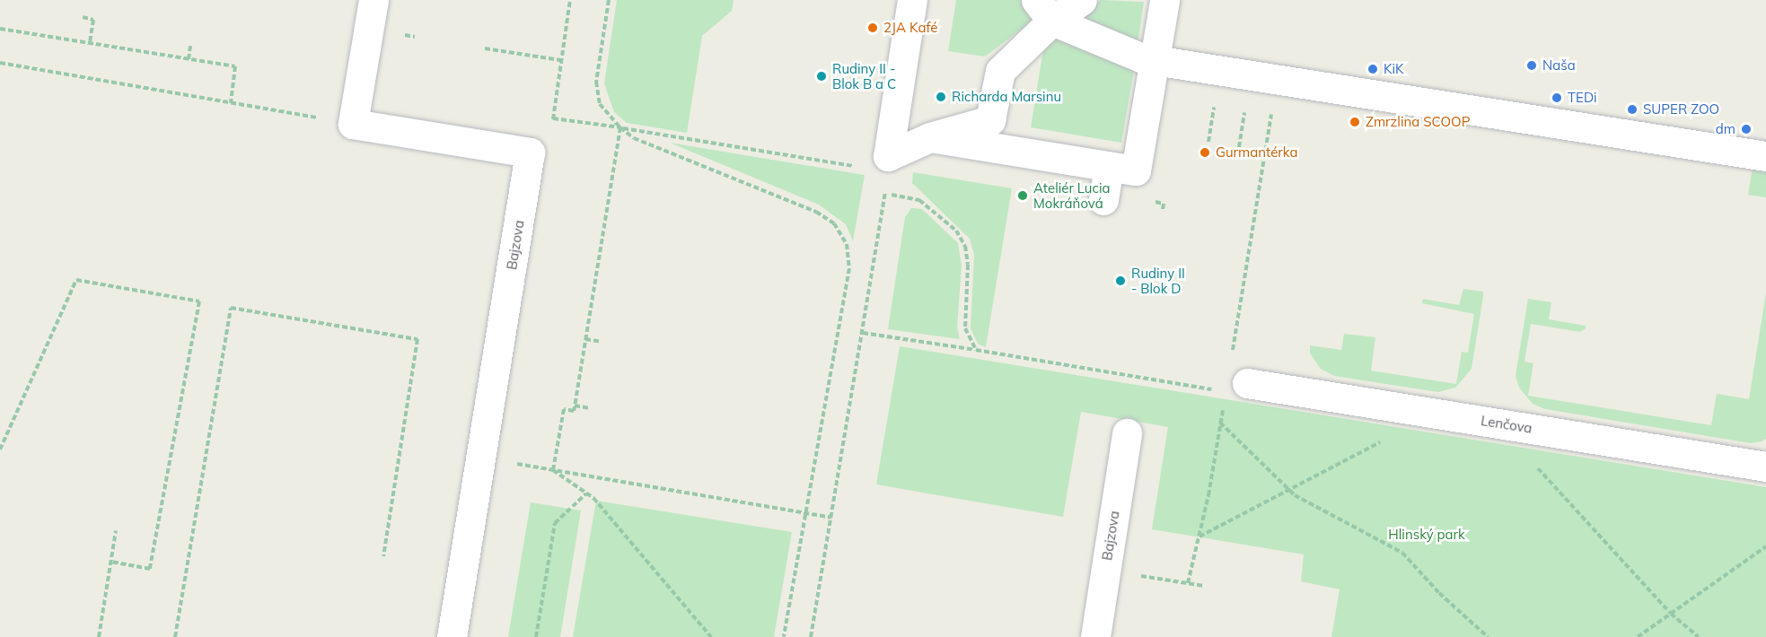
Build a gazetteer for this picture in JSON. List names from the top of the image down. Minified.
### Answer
{"streets":{"street":["Bajzova","Lenčova"]},"parks":["Hlinský park"],"places":["2JA Kafé","Naša","KiK","Rudiny II - Blok B a C","Richarda Marsinu","TEDi","SUPER ZOO","Zmrzlina SCOOP","dm","Gurmantérka","Ateliér Lucia Mokráňová","Rudiny II - Blok D"]}
